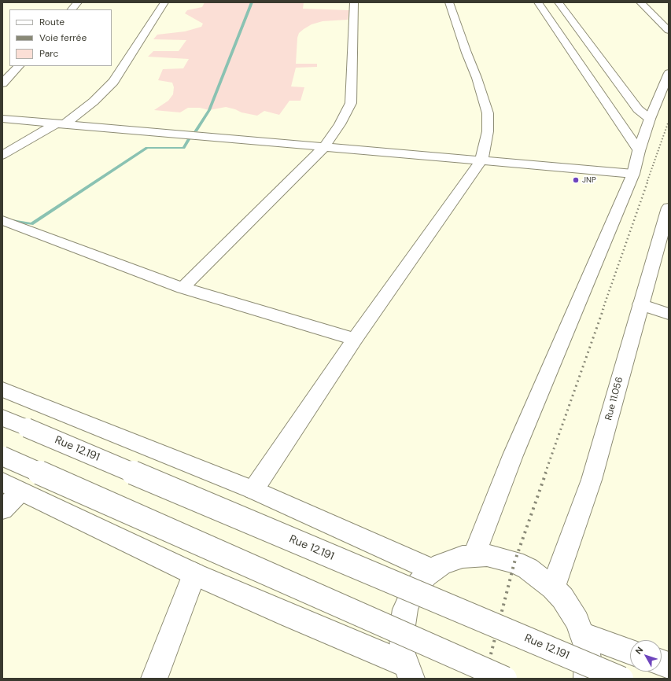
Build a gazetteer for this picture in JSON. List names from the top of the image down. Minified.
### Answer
{"streets":{"street":["Rue 11.056","Rue 12.191"]},"places":["JNP"],"legend":["Route","Voie ferrée","Parc"],"north":"top left"}
